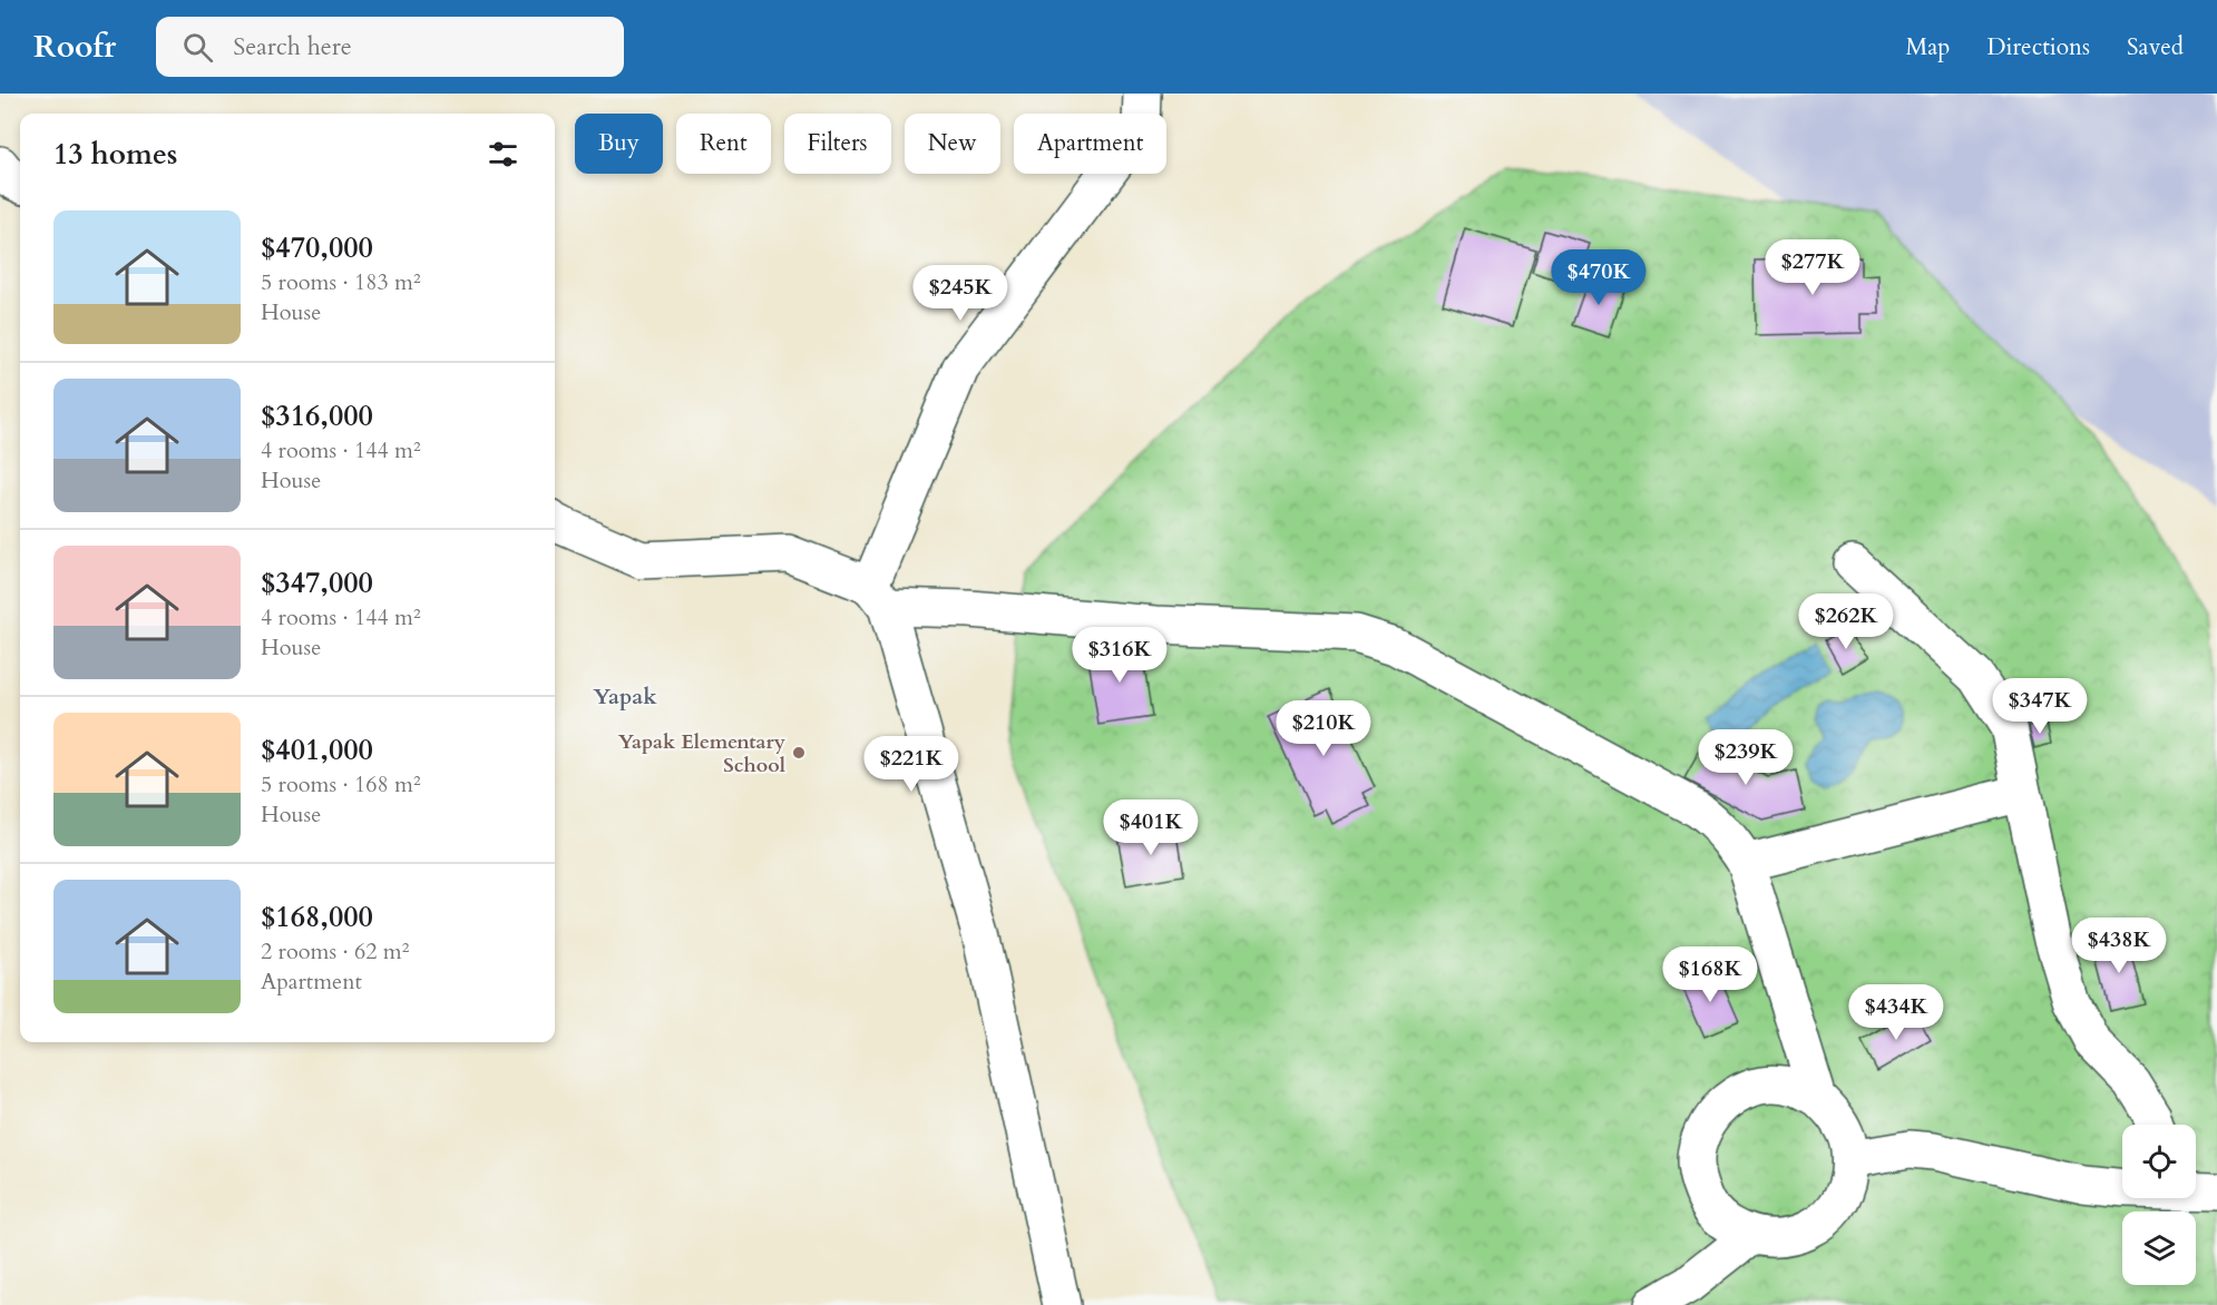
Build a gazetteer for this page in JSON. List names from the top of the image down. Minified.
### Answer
{"districts":["Yapak"],"places":["Yapak Elementary School"],"page":{"header":"Roofr","search":"Search here","nav":["Map","Directions","Saved"],"chip":["Buy","Rent","Filters","New","Apartment"],"heading":"13 homes","list":[{"name":"$470,000","note":"5 rooms · 183 m² · House"},{"name":"$316,000","note":"4 rooms · 144 m² · House"},{"name":"$347,000","note":"4 rooms · 144 m² · House"},{"name":"$401,000","note":"5 rooms · 168 m² · House"},{"name":"$168,000","note":"2 rooms · 62 m² · Apartment"}],"price":["$277K","$470K","$245K","$262K","$316K","$347K","$210K","$239K","$221K","$401K","$438K","$168K","$434K"]}}
